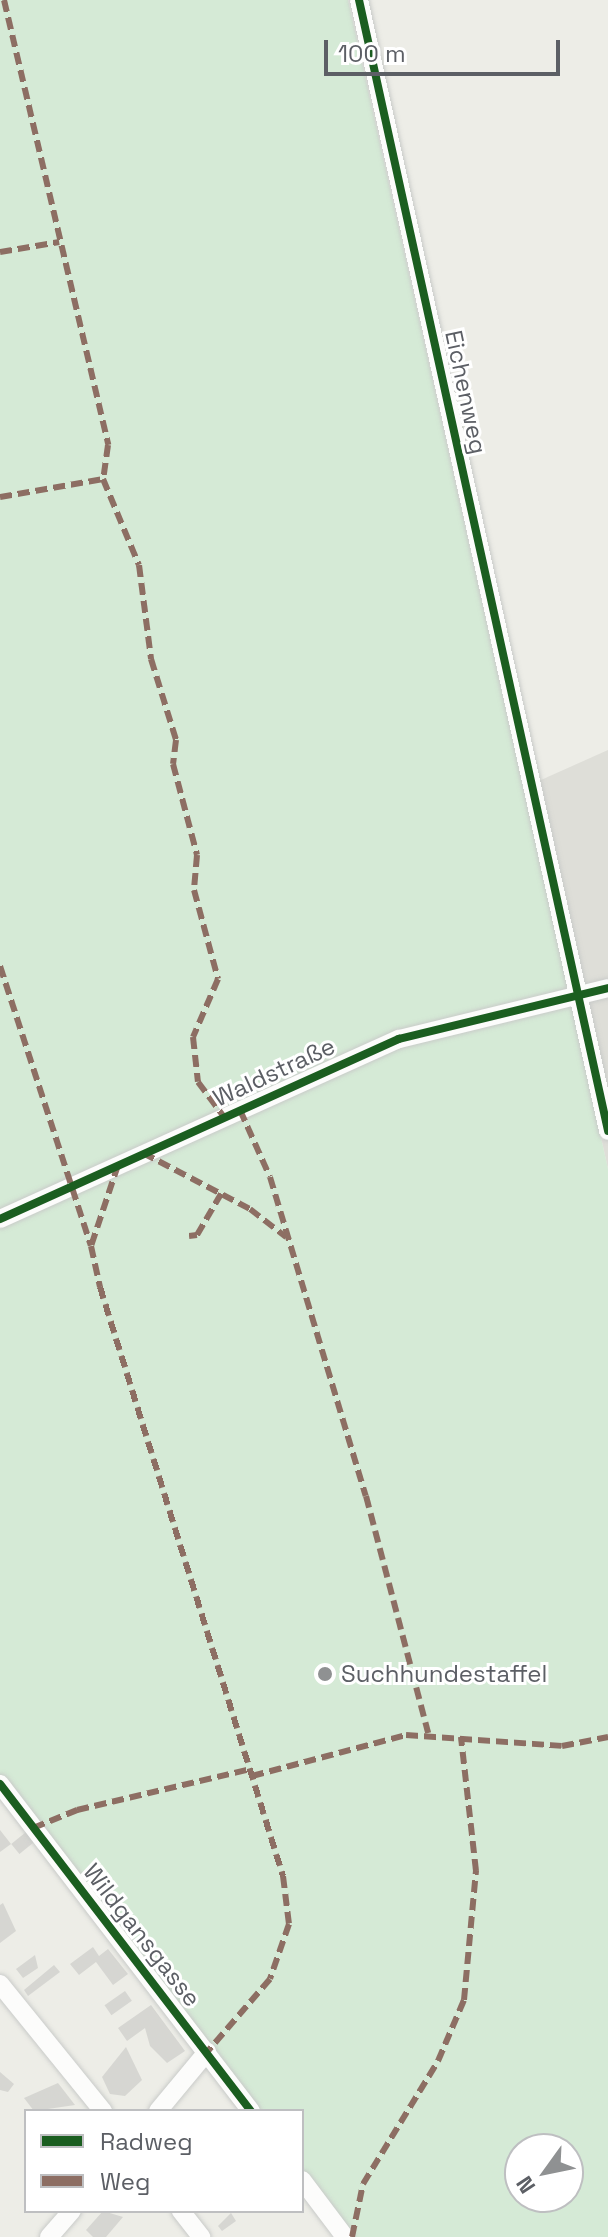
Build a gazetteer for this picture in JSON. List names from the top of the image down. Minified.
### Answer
{"streets":{"street":["Eichenweg","Waldstraße","Wildgansgasse"]},"crossings":[["Eichenweg","Waldstraße"]],"places":["Suchhundestaffel"],"legend":["Radweg","Weg"],"scale_bar":"100 m","north":"bottom left"}
